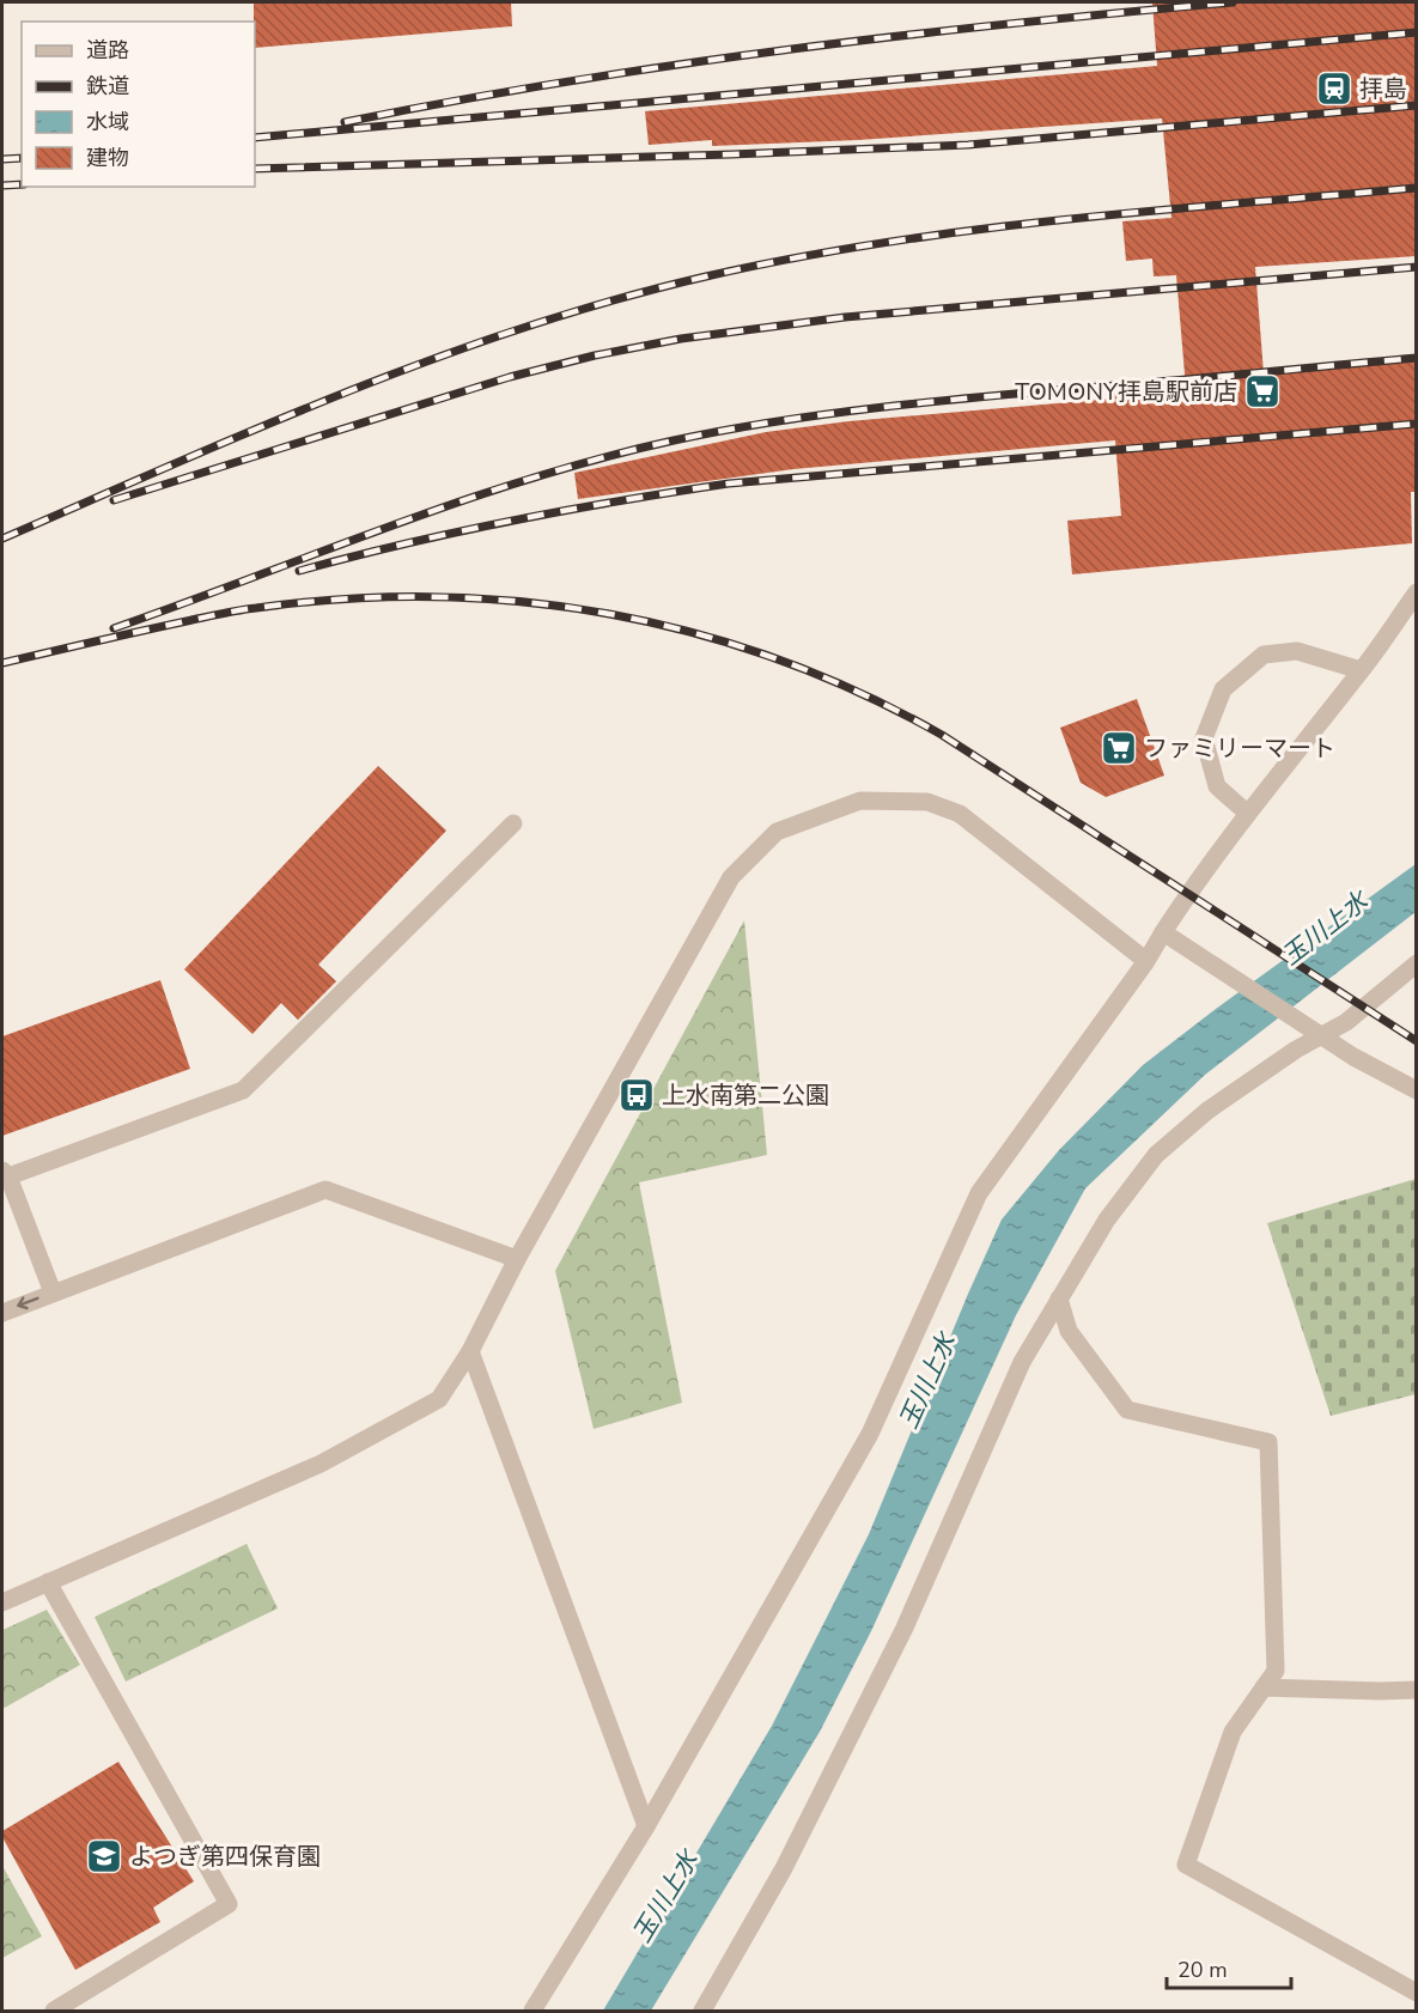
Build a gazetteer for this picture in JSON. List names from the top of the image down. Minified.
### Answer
{"water":["玉川上水"],"places":{"station":["拝島"],"supermarket":["TOMONY拝島駅前店","ファミリーマート"],"bus stop":["上水南第二公園"],"school or university":["よつぎ第四保育園"]},"legend":["道路","鉄道","水域","建物"],"scale_bar":"20 m"}
